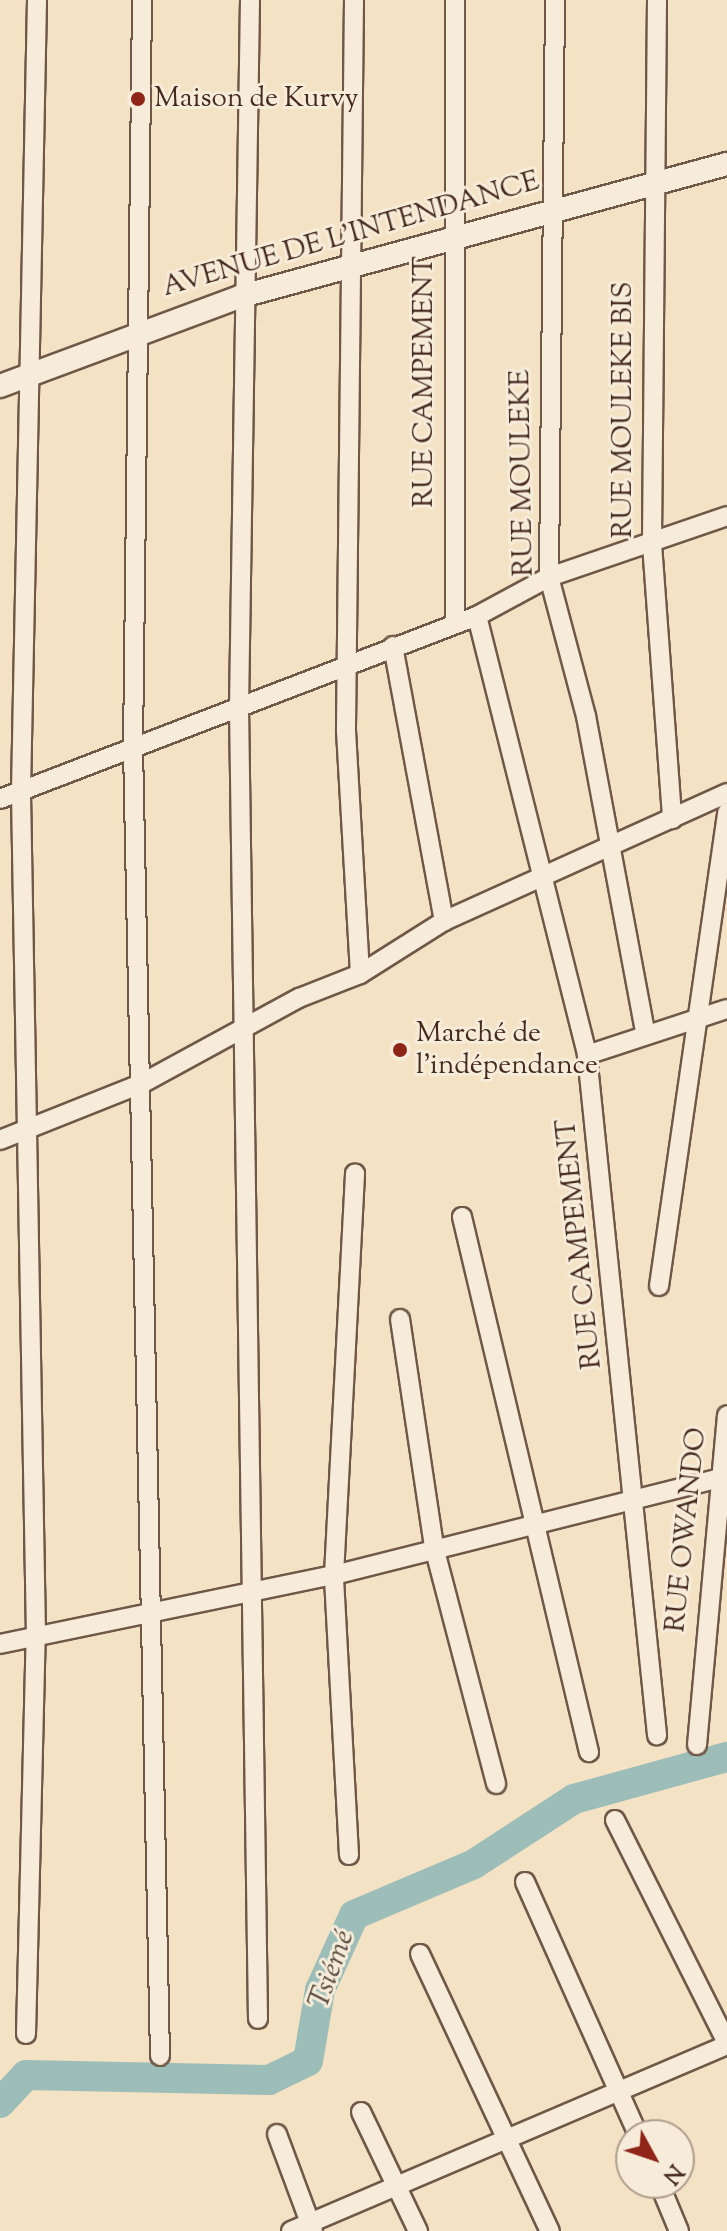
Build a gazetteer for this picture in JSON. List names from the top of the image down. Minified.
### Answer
{"streets":{"street":["AVENUE DE L'INTENDANCE","RUE CAMPEMENT","RUE MOULEKE BIS","RUE MOULEKE","RUE OWANDO"]},"crossings":[["AVENUE DE L'INTENDANCE","RUE CAMPEMENT"],["AVENUE DE L'INTENDANCE","RUE MOULEKE BIS"],["AVENUE DE L'INTENDANCE","RUE MOULEKE"]],"water":["Tsiémé"],"places":["Maison de Kurvy","Marché de l’indépendance"],"north":"bottom right"}
